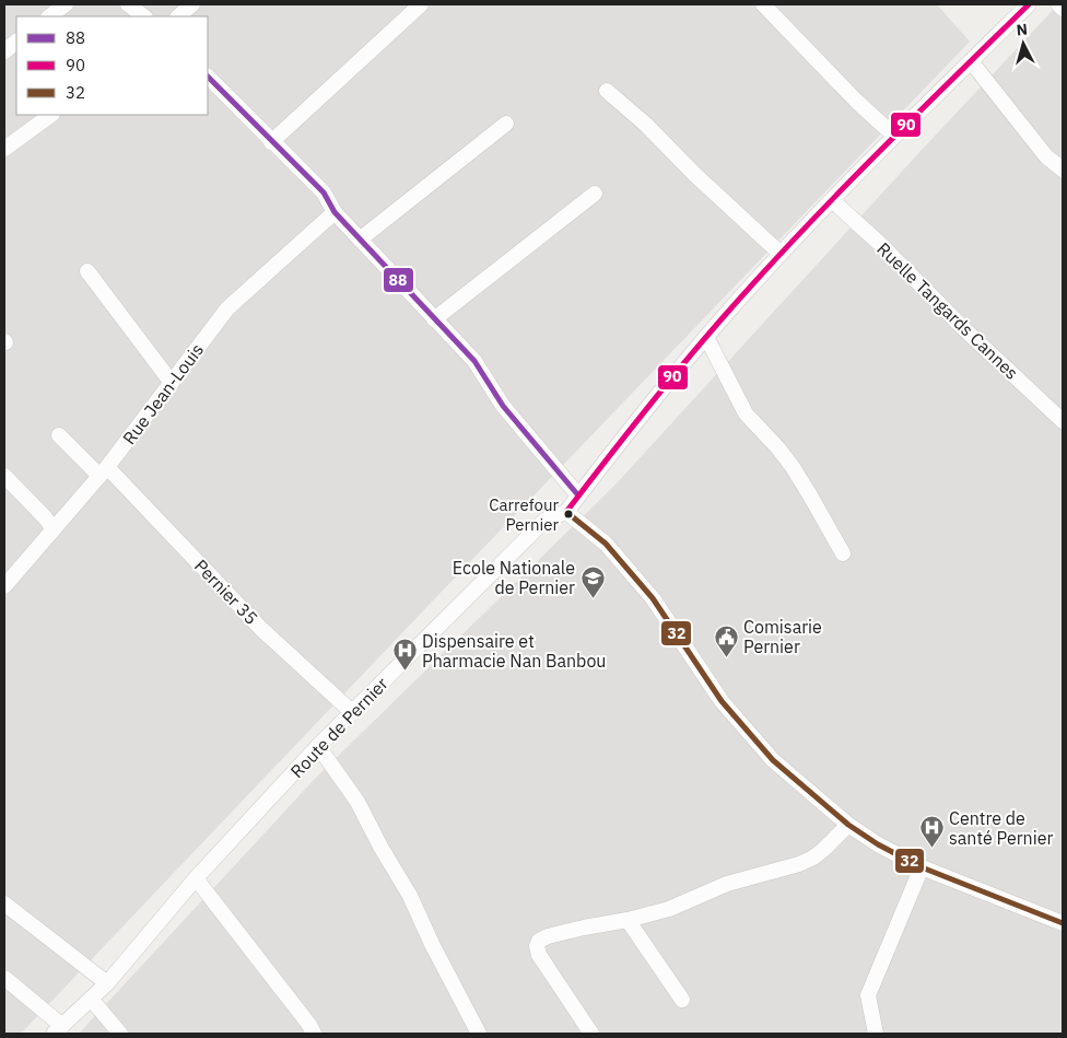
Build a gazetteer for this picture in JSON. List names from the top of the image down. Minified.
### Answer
{"streets":{"street":["Ruelle Tangards Cannes","Rue Jean-Louis","Pernier 35","Route de Pernier"]},"crossings":[["Rue Jean-Louis","Pernier 35"],["Pernier 35","Route de Pernier"]],"places":{"other":["Carrefour Pernier"],"school or university":["Ecole Nationale de Pernier"],"public building":["Comisarie Pernier"],"hospital":["Dispensaire et Pharmacie Nan Banbou","Centre de santé Pernier"]},"lines":["transit line 90","transit line 88","transit line 32"],"legend":["88","90","32"],"north":"top"}
